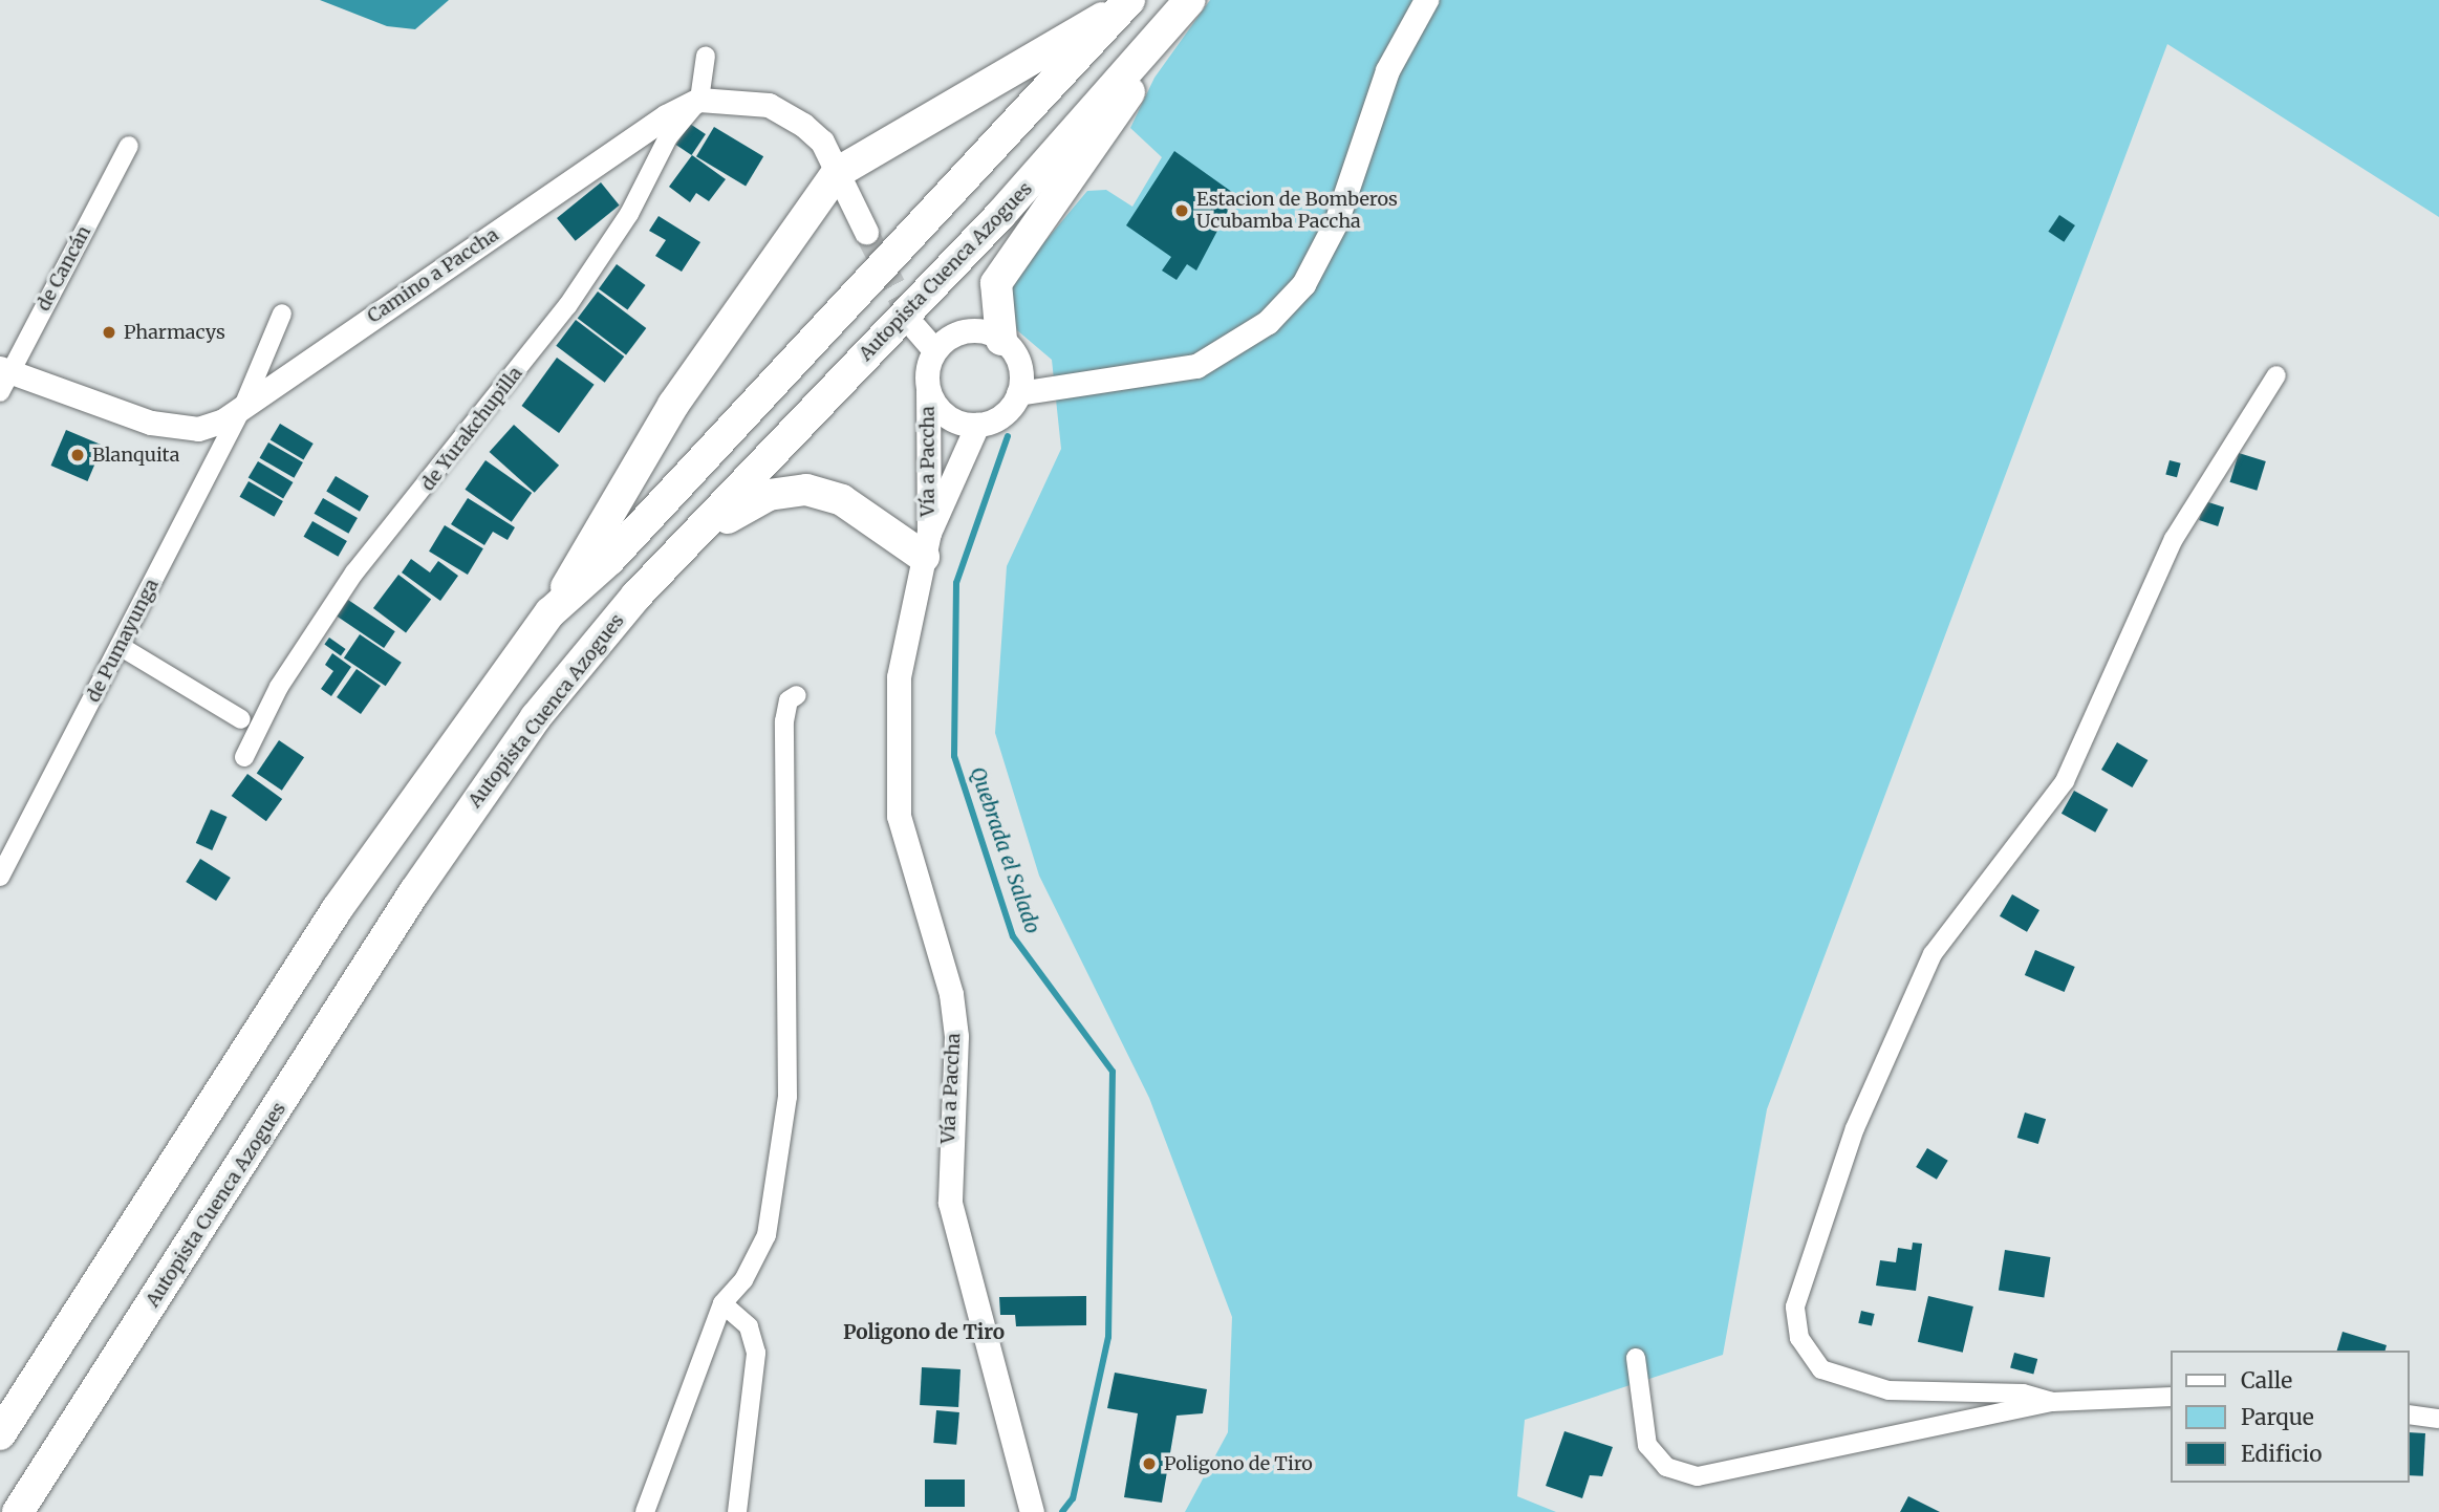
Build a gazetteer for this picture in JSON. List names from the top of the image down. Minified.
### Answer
{"streets":{"highway":["Autopista Cuenca Azogues"],"main road":["Camino a Paccha","Vía a Paccha"],"street":["de Cancán","de Yurakchupilla","de Pumayunga"]},"crossings":[["de Cancán","Camino a Paccha"],["Camino a Paccha","de Yurakchupilla"],["Camino a Paccha","de Pumayunga"]],"districts":["Poligono de Tiro"],"water":["Quebrada el Salado"],"places":["Estacion de Bomberos Ucubamba Paccha","Pharmacys","Blanquita","Poligono de Tiro"],"legend":["Calle","Parque","Edificio"]}
